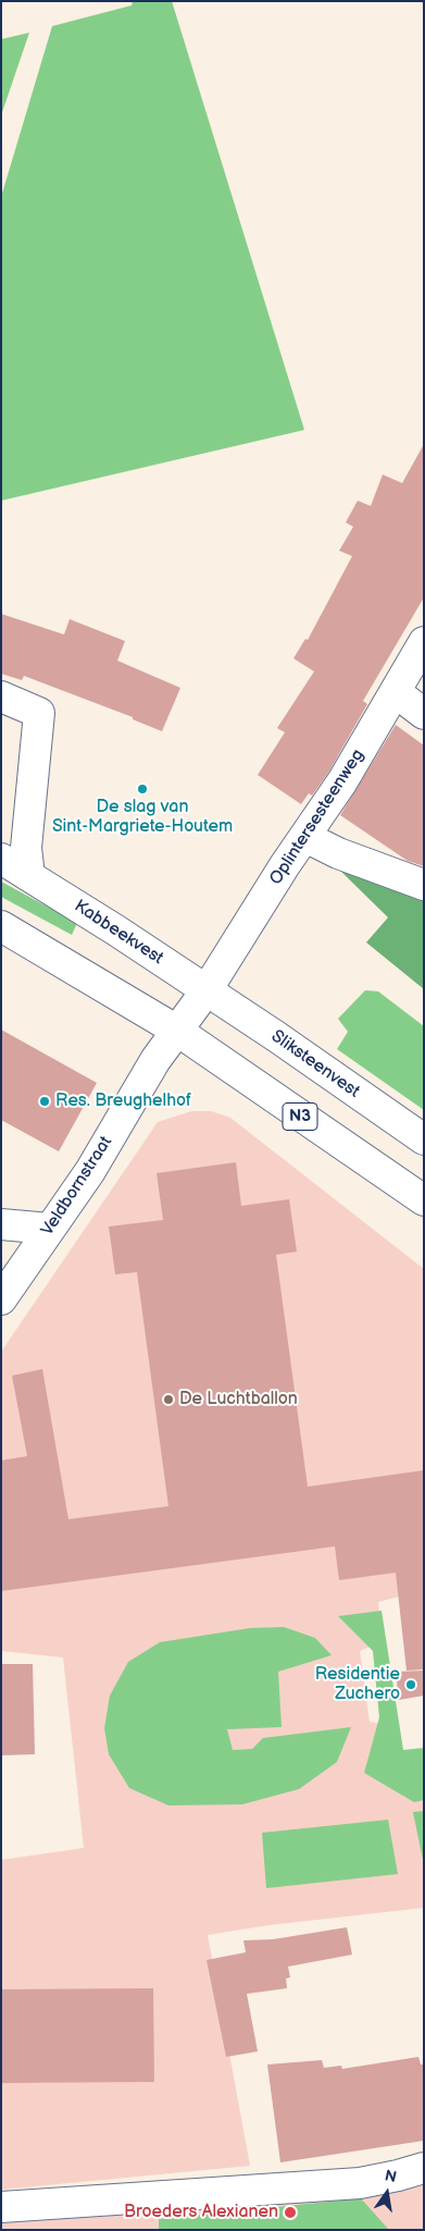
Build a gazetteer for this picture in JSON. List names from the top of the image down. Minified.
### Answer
{"streets":{"street":["Oplintersesteenweg","Kabbeekvest","Sliksteenvest","N3","Veldbornstraat"]},"crossings":[["Oplintersesteenweg","Kabbeekvest"],["Oplintersesteenweg","Sliksteenvest"],["Oplintersesteenweg","Veldbornstraat"],["Kabbeekvest","Sliksteenvest"],["Kabbeekvest","Veldbornstraat"],["Sliksteenvest","Veldbornstraat"],["N3","Veldbornstraat"]],"places":["De slag van Sint-Margriete-Houtem","Res. Breughelhof","De Luchtballon","Residentie Zuchero","Broeders Alexianen"],"north":"top"}
